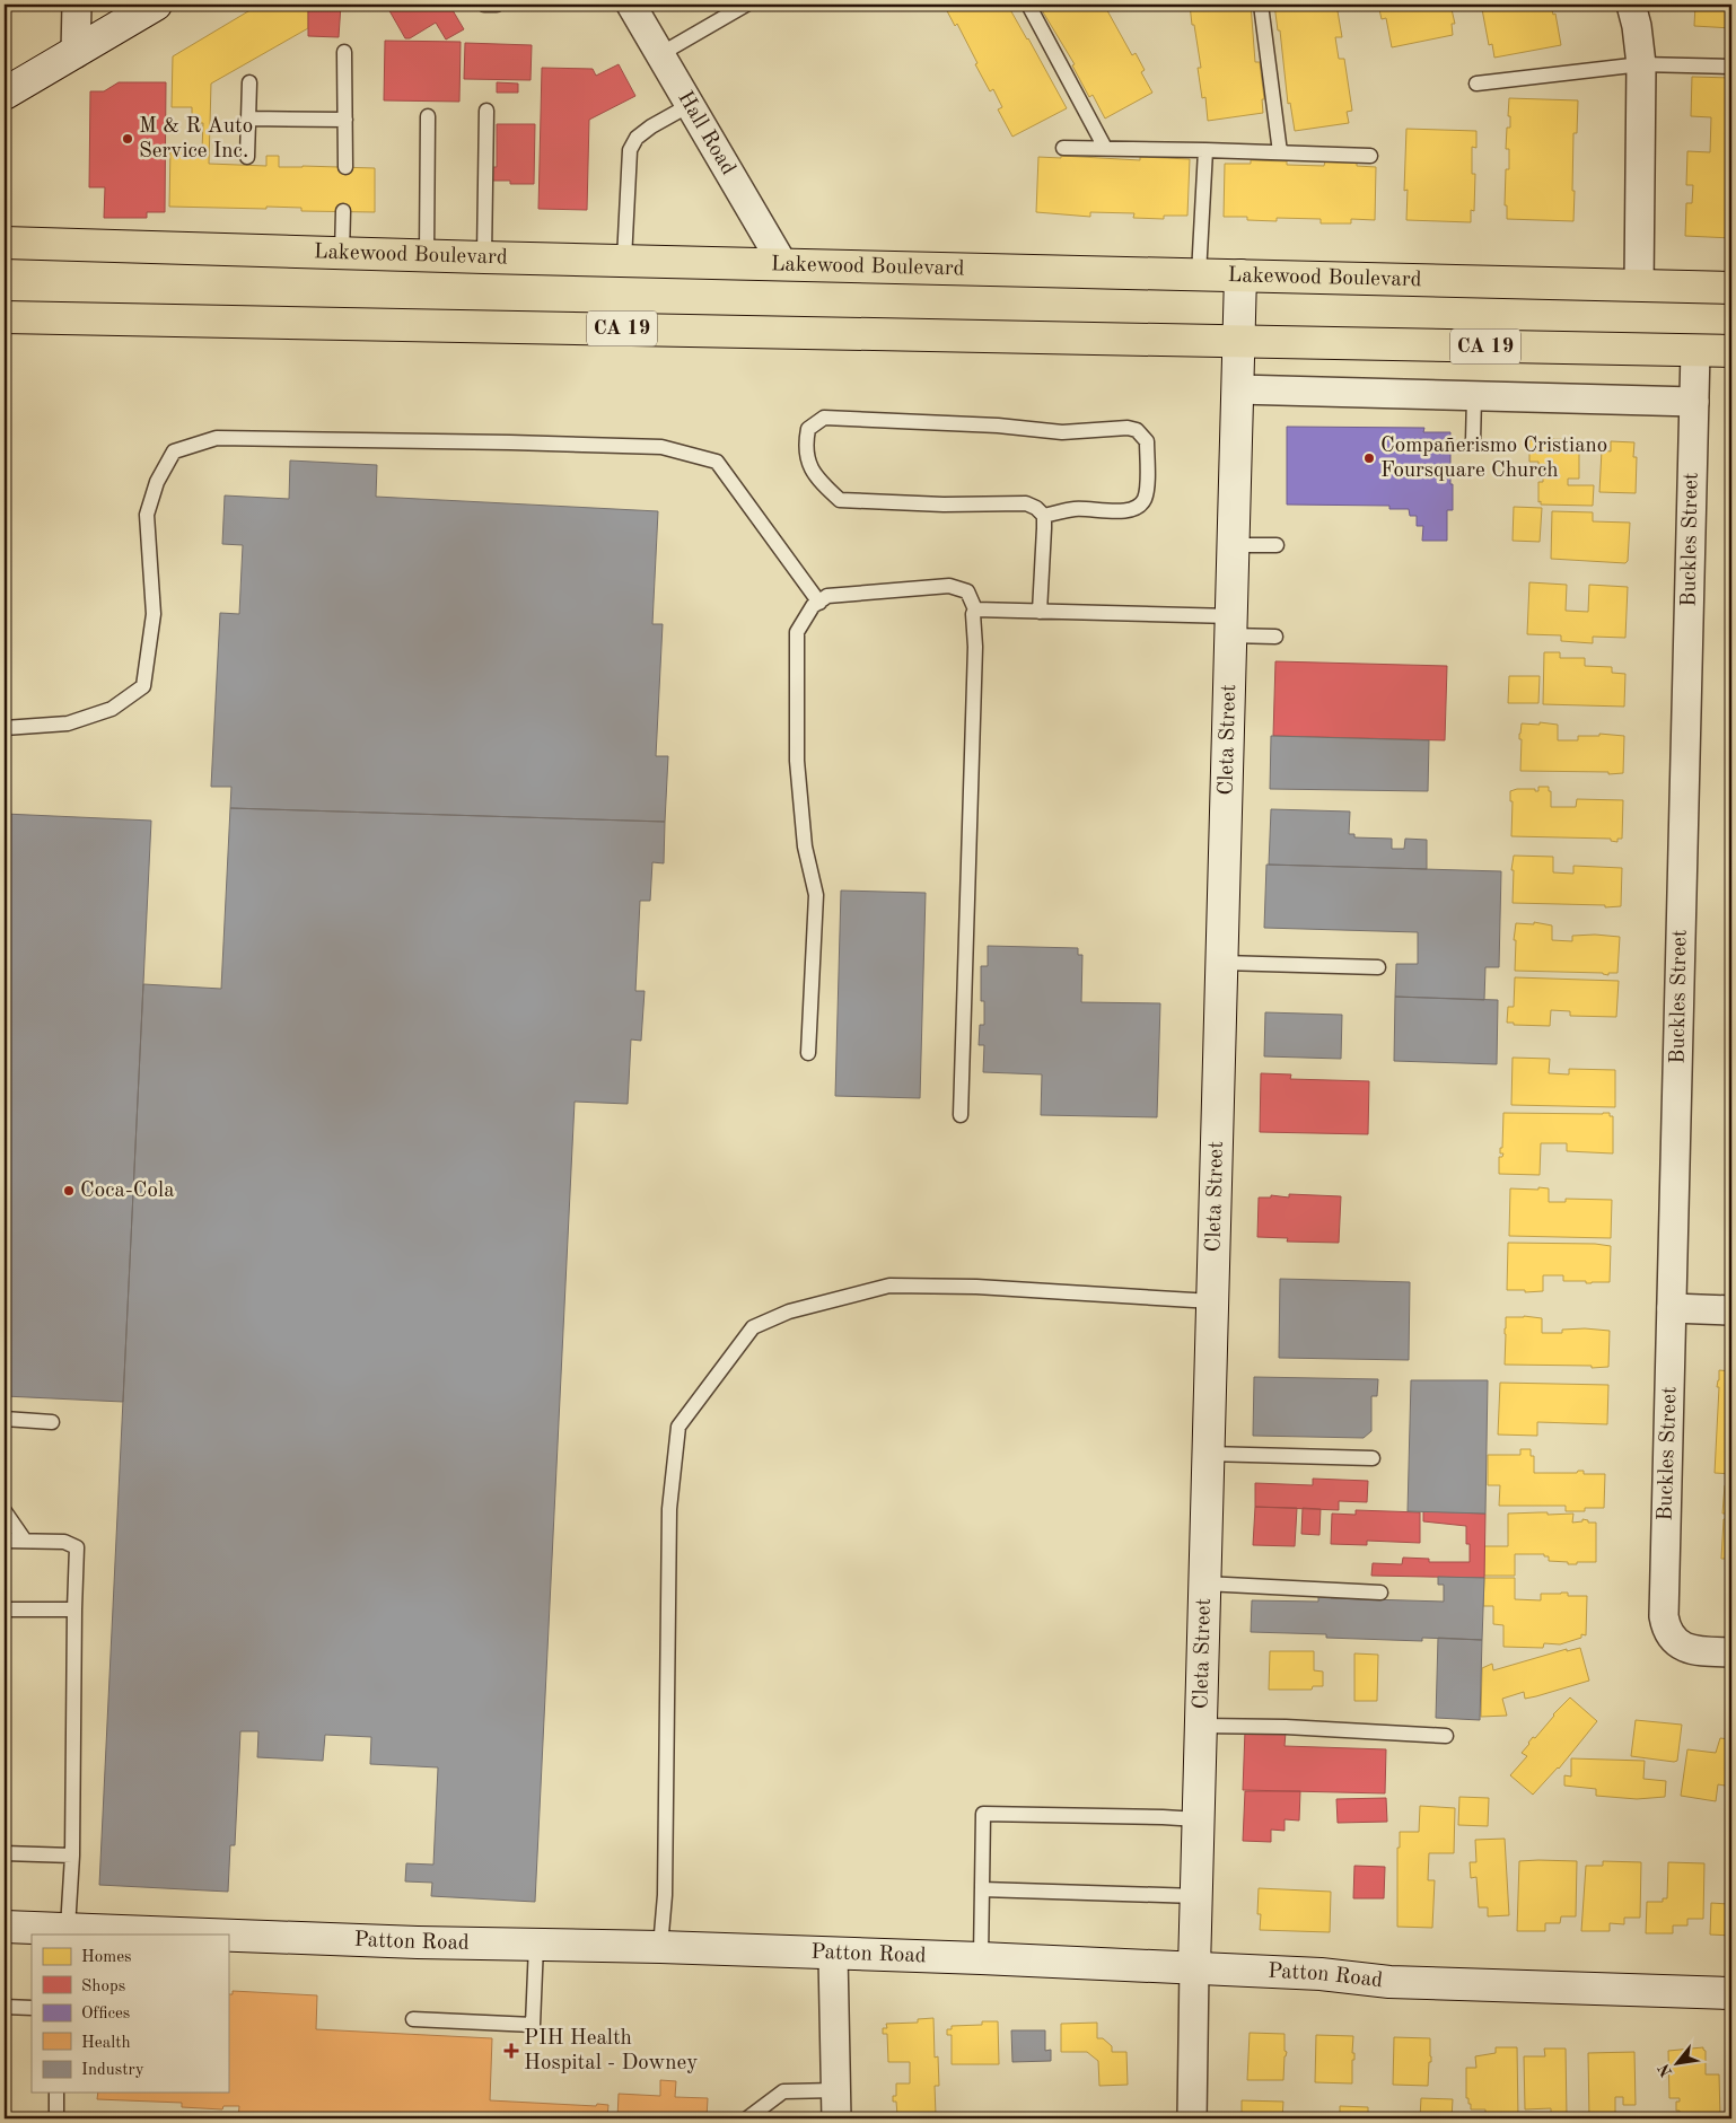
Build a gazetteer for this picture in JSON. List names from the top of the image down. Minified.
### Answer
{"streets":{"main road":["Lakewood Boulevard","CA 19"],"street":["Hall Road","Buckles Street","Cleta Street","Patton Road"]},"crossings":[["Hall Road","Lakewood Boulevard"],["Lakewood Boulevard","Cleta Street"],["CA 19","Buckles Street"],["CA 19","Cleta Street"],["Cleta Street","Patton Road"]],"places":{"other":["M & R Auto Service Inc.","Compañerismo Cristiano Foursquare Church","Coca-Cola"],"health":["PIH Health Hospital - Downey"]},"legend":["Homes","Shops","Offices","Health","Industry"],"north":"bottom left"}
